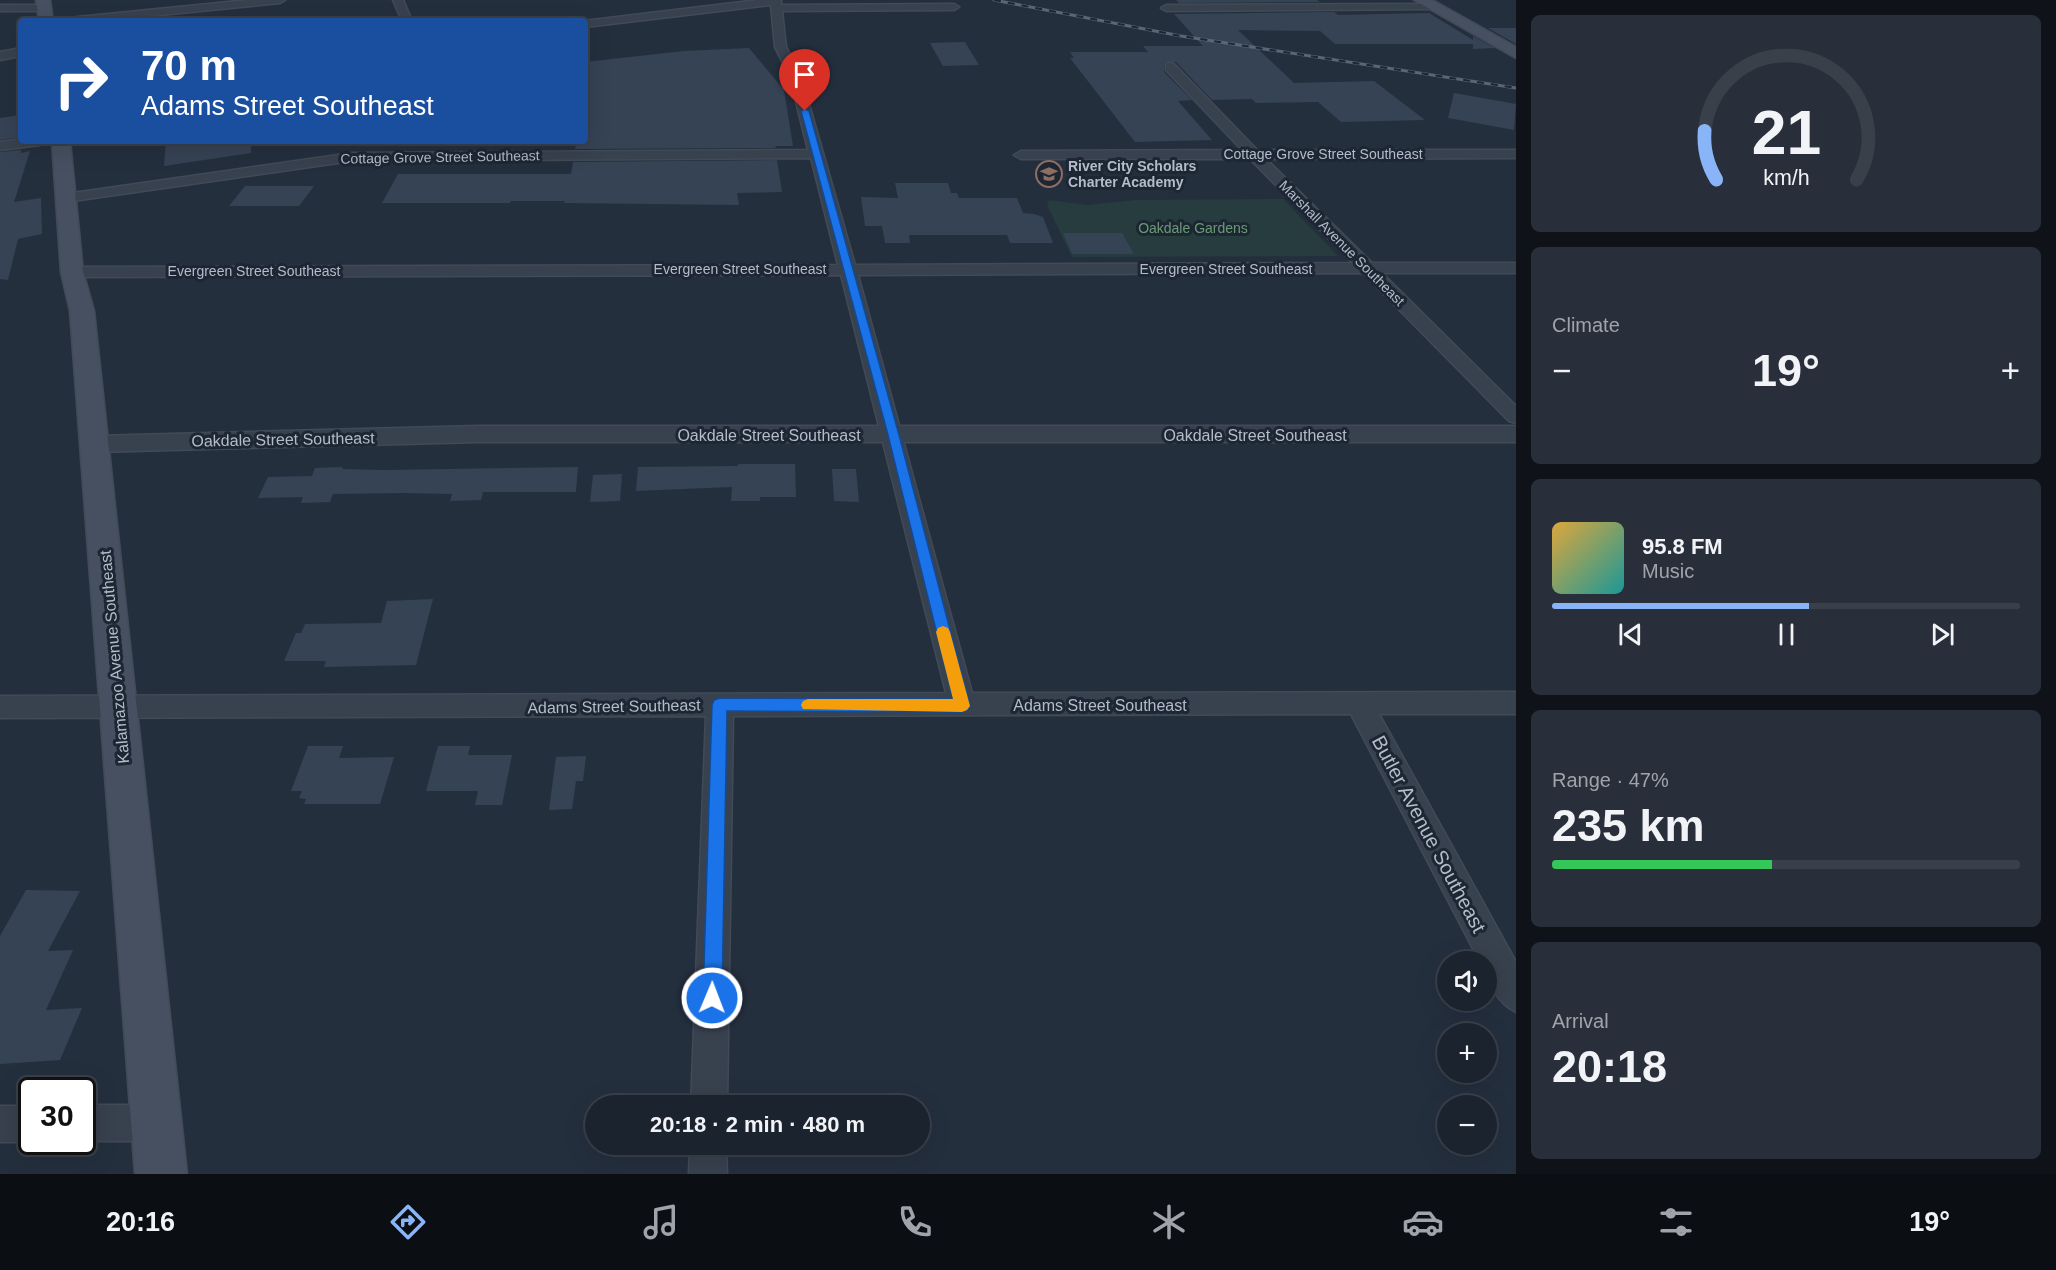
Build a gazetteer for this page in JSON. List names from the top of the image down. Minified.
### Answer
{"streets":{"main road":["Kalamazoo Avenue Southeast"],"street":["Cottage Grove Street Southeast","Marshall Avenue Southeast","Evergreen Street Southeast","Oakdale Street Southeast","Adams Street Southeast","Butler Avenue Southeast"]},"crossings":[["Cottage Grove Street Southeast","Marshall Avenue Southeast"],["Cottage Grove Street Southeast","Kalamazoo Avenue Southeast"],["Marshall Avenue Southeast","Evergreen Street Southeast"],["Evergreen Street Southeast","Kalamazoo Avenue Southeast"],["Oakdale Street Southeast","Kalamazoo Avenue Southeast"],["Kalamazoo Avenue Southeast","Adams Street Southeast"],["Adams Street Southeast","Butler Avenue Southeast"]],"parks":["Oakdale Gardens"],"places":{"school or university":["River City Scholars Charter Academy"]},"page":{"turn":["70 m","Adams Street Southeast"],"tile":["Climate",["Range · 47%","235 km"],["Arrival","20:18"]],"heat":["−","19°","+"],"song":["95.8 FM","Music"],"map_buttons":["+","−"],"limit":"30","trip":"20:18 · 2 min · 480 m","tabs":["20:16","19°"],"gauge":["21","km/h"]}}
